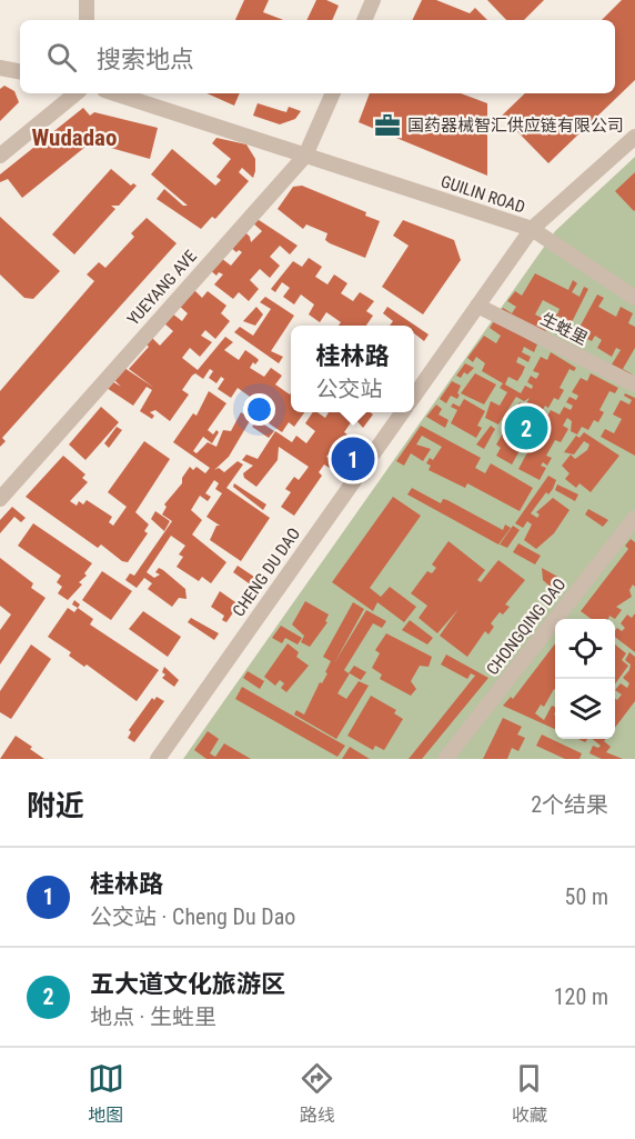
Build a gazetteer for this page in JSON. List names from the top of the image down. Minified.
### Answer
{"streets":{"street":["GUILIN ROAD","YUEYANG AVE","生﨡里","CHENG DU DAO","CHONGQING DAO"]},"crossings":[["GUILIN ROAD","YUEYANG AVE"]],"districts":["Wudadao"],"places":{"office":["国药器械智汇供应链有限公司"]},"page":{"search":"搜索地点","popup":["桂林路","公交站"],"pins":["2","1"],"heading":["附近","2个结果"],"list":[{"mark":"1","name":"桂林路","note":"公交站 · Cheng Du Dao","value":"50 m"},{"mark":"2","name":"五大道文化旅游区","note":"地点 · 生﨡里","value":"120 m"}],"nav":["地图","路线","收藏"]}}
